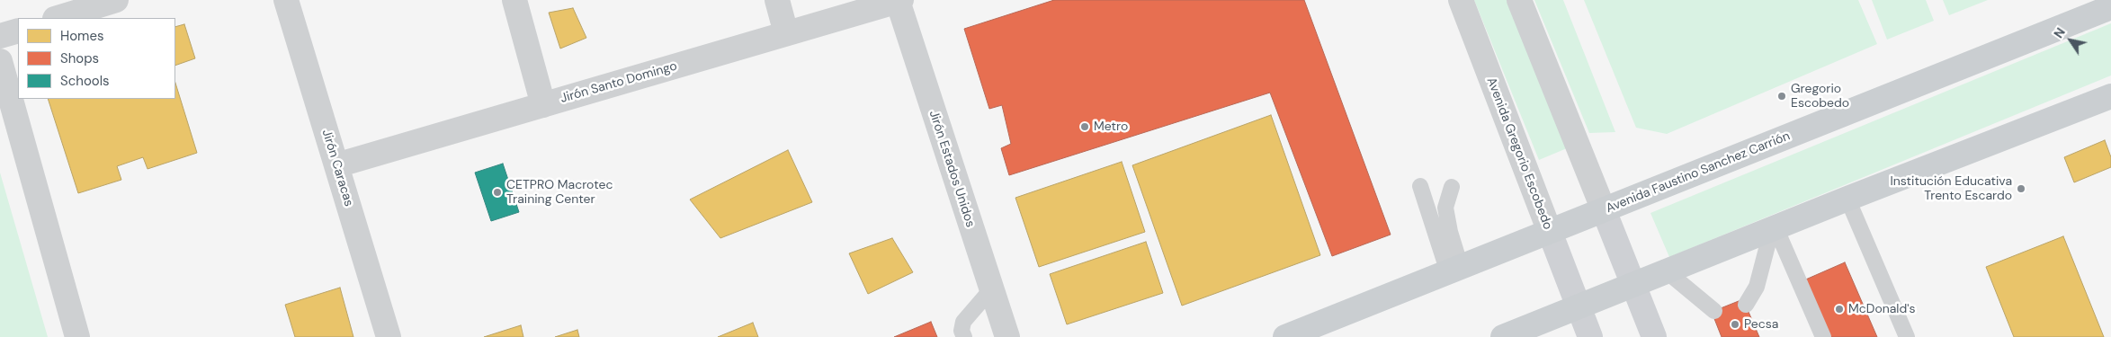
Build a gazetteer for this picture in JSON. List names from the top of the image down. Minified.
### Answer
{"streets":{"main road":["Avenida Gregorio Escobedo","Avenida Faustino Sanchez Carrión"],"street":["Jirón Santo Domingo","Jirón Caracas","Jirón Estados Unidos"]},"crossings":[["Jirón Santo Domingo","Jirón Caracas"],["Jirón Santo Domingo","Jirón Estados Unidos"],["Avenida Gregorio Escobedo","Avenida Faustino Sanchez Carrión"]],"places":["Gregorio Escobedo","Metro","Institución Educativa Trento Escardo","CETPRO Macrotec Training Center","McDonald's","Pecsa"],"legend":["Homes","Shops","Schools"],"north":"top left"}
